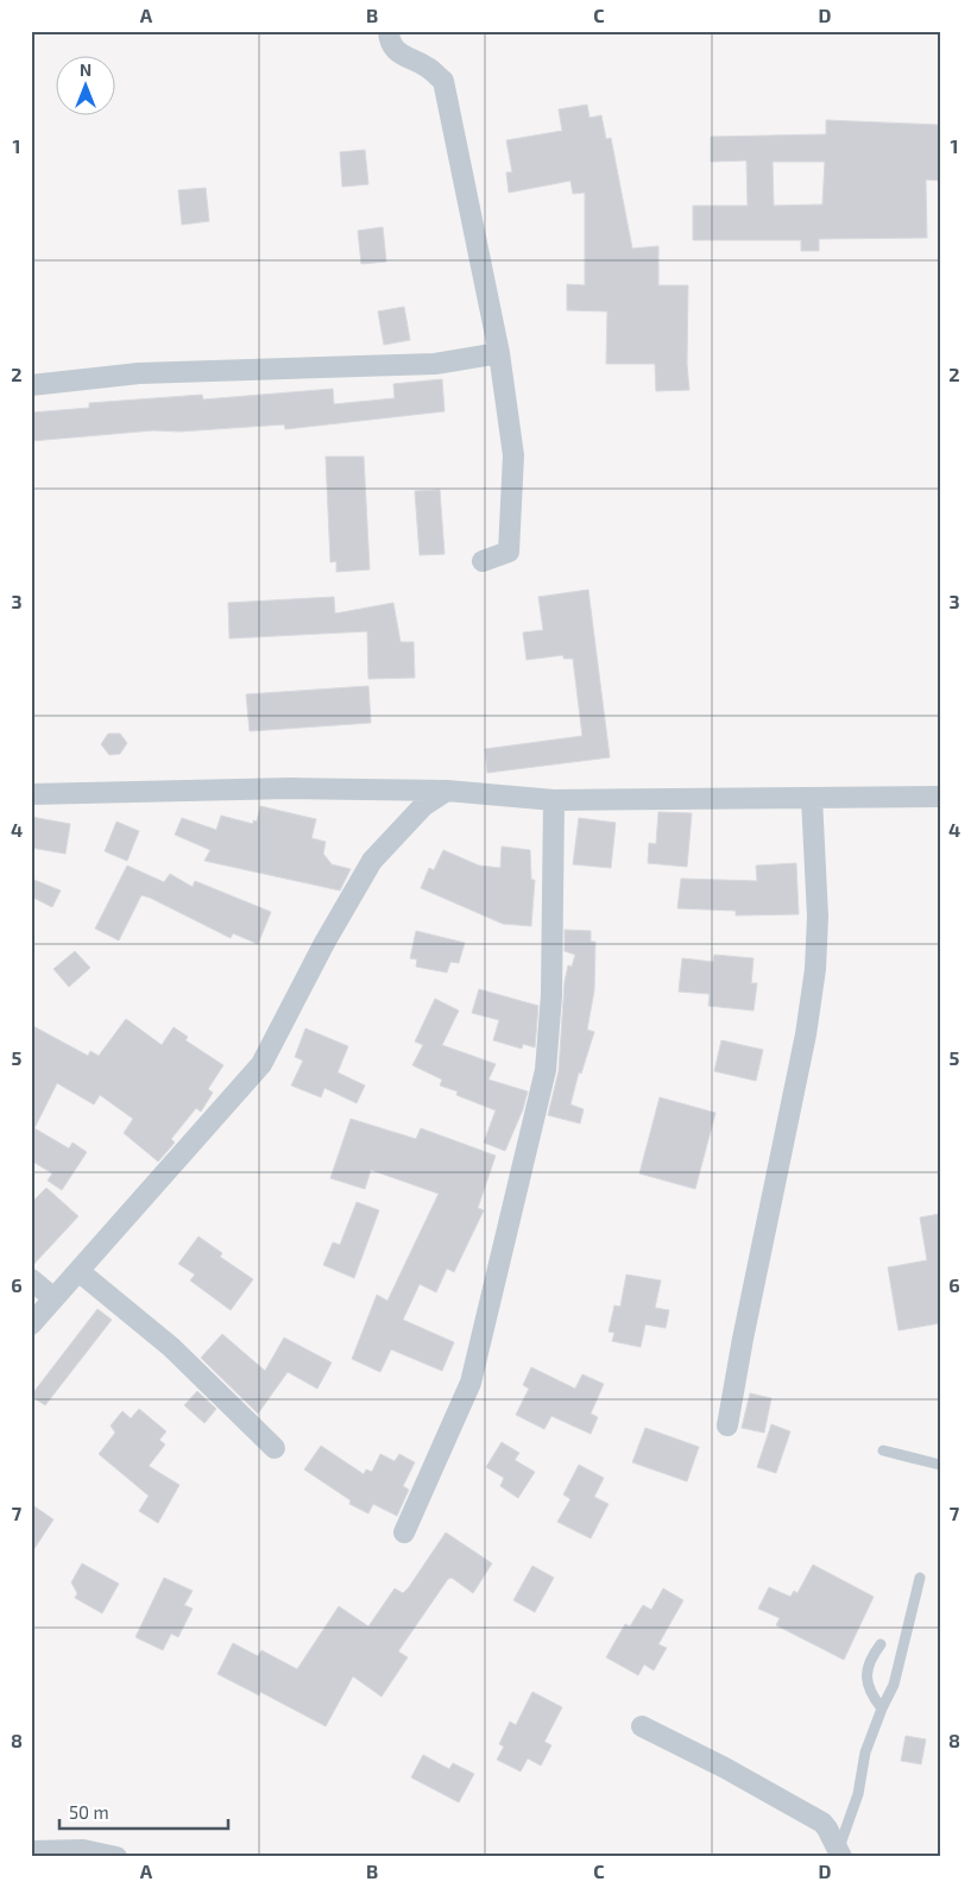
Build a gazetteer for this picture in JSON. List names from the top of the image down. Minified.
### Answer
{"scale_bar":"50 m","north":"top","grid":{"columns":["A","B","C","D"],"rows":["1","2","3","4","5","6","7","8"]}}
